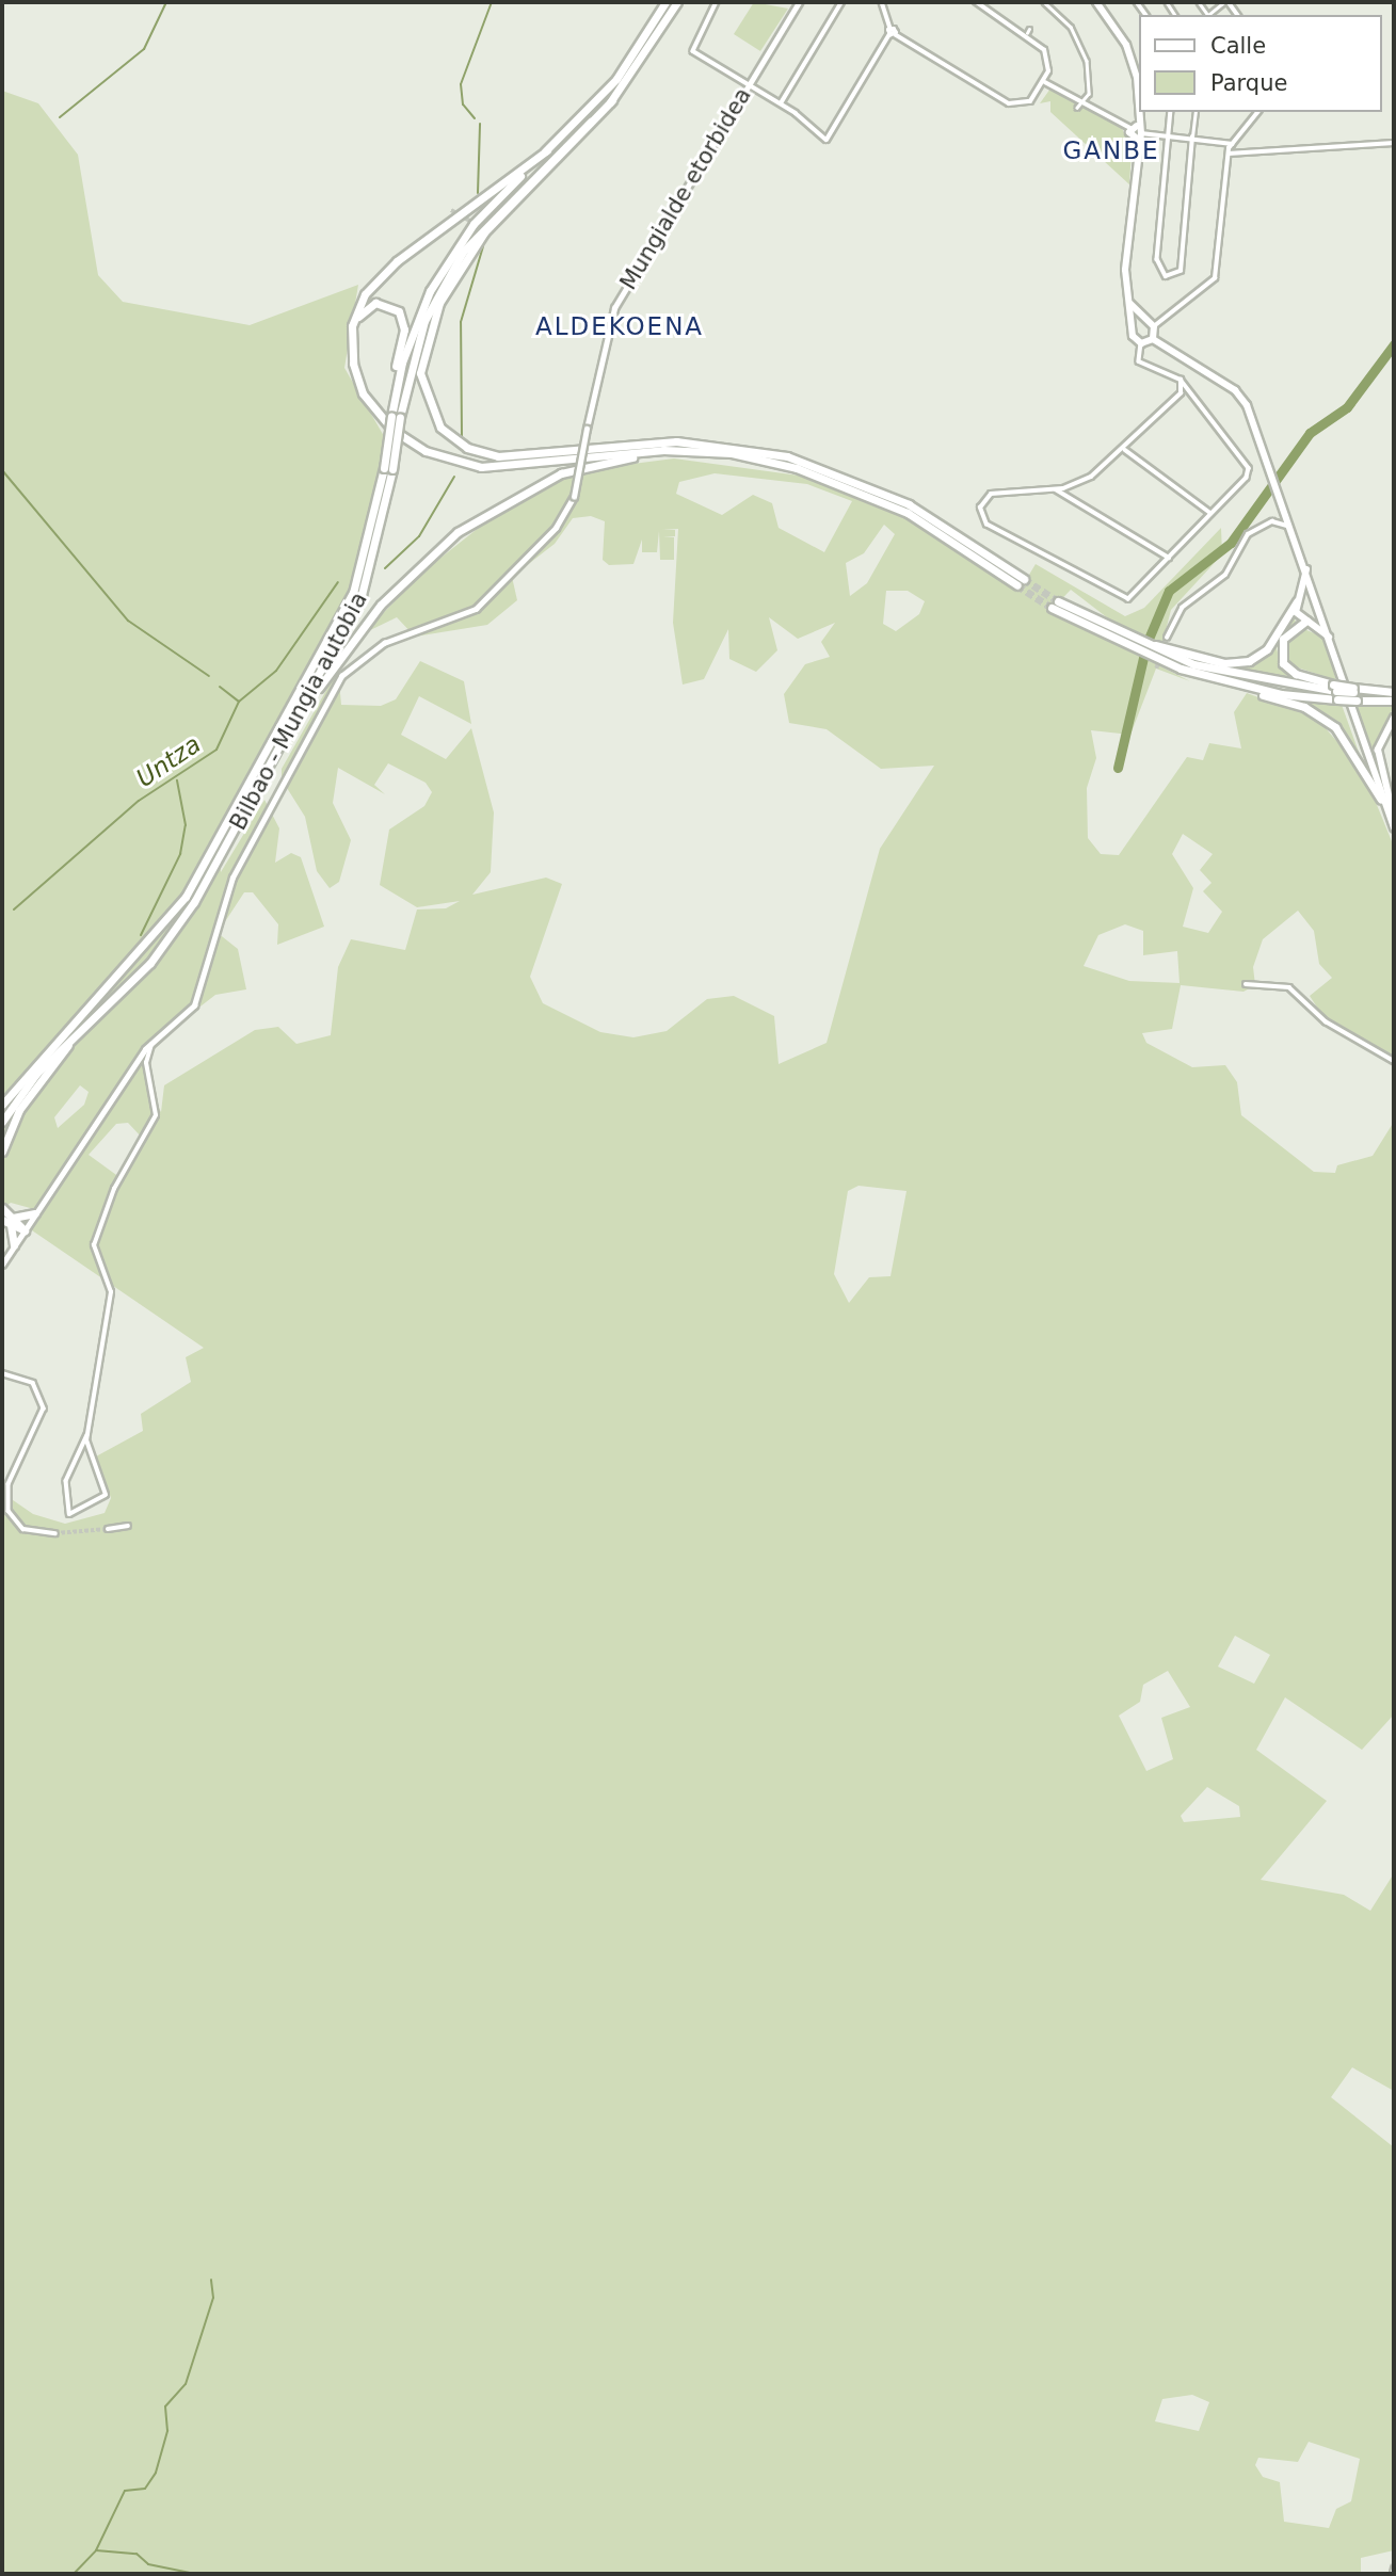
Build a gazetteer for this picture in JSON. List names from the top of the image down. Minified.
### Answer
{"streets":{"highway":["Bilbao - Mungia autobia"],"street":["Mungialde etorbidea"]},"districts":["GANBE","ALDEKOENA"],"water":["Untza"],"legend":["Calle","Parque"]}
